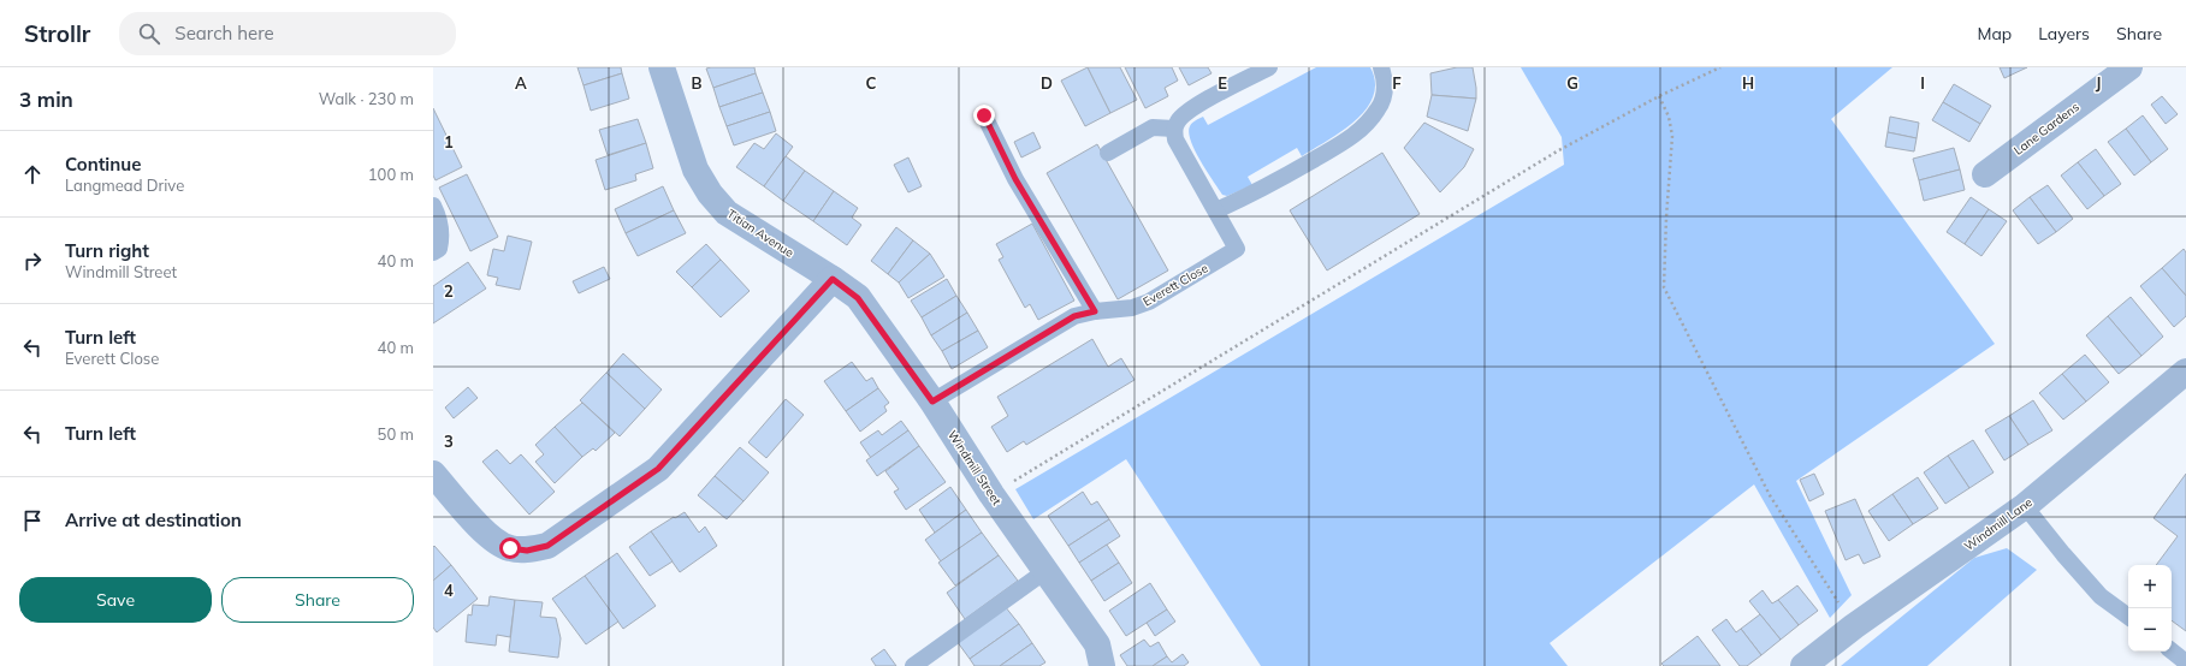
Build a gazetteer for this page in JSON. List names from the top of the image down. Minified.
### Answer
{"streets":{"street":["Lane Gardens","Titian Avenue","Windmill Street","Windmill Lane"],"lane":["Everett Close"]},"crossings":[["Titian Avenue","Windmill Street"],["Everett Close","Windmill Street"]],"page":{"header":"Strollr","search":"Search here","nav":["Map","Layers","Share"],"heading":["3 min","Walk · 230 m"],"list":[["Continue","Langmead Drive","100 m"],["Turn right","Windmill Street","40 m"],["Turn left","Everett Close","40 m"],["Turn left","50 m"],"Arrive at destination"],"buttons":["Save","Share"],"map_buttons":["+","−"]},"grid":{"columns":["A","B","C","D","E","F","G","H","I","J"],"rows":["1","2","3","4"]}}
